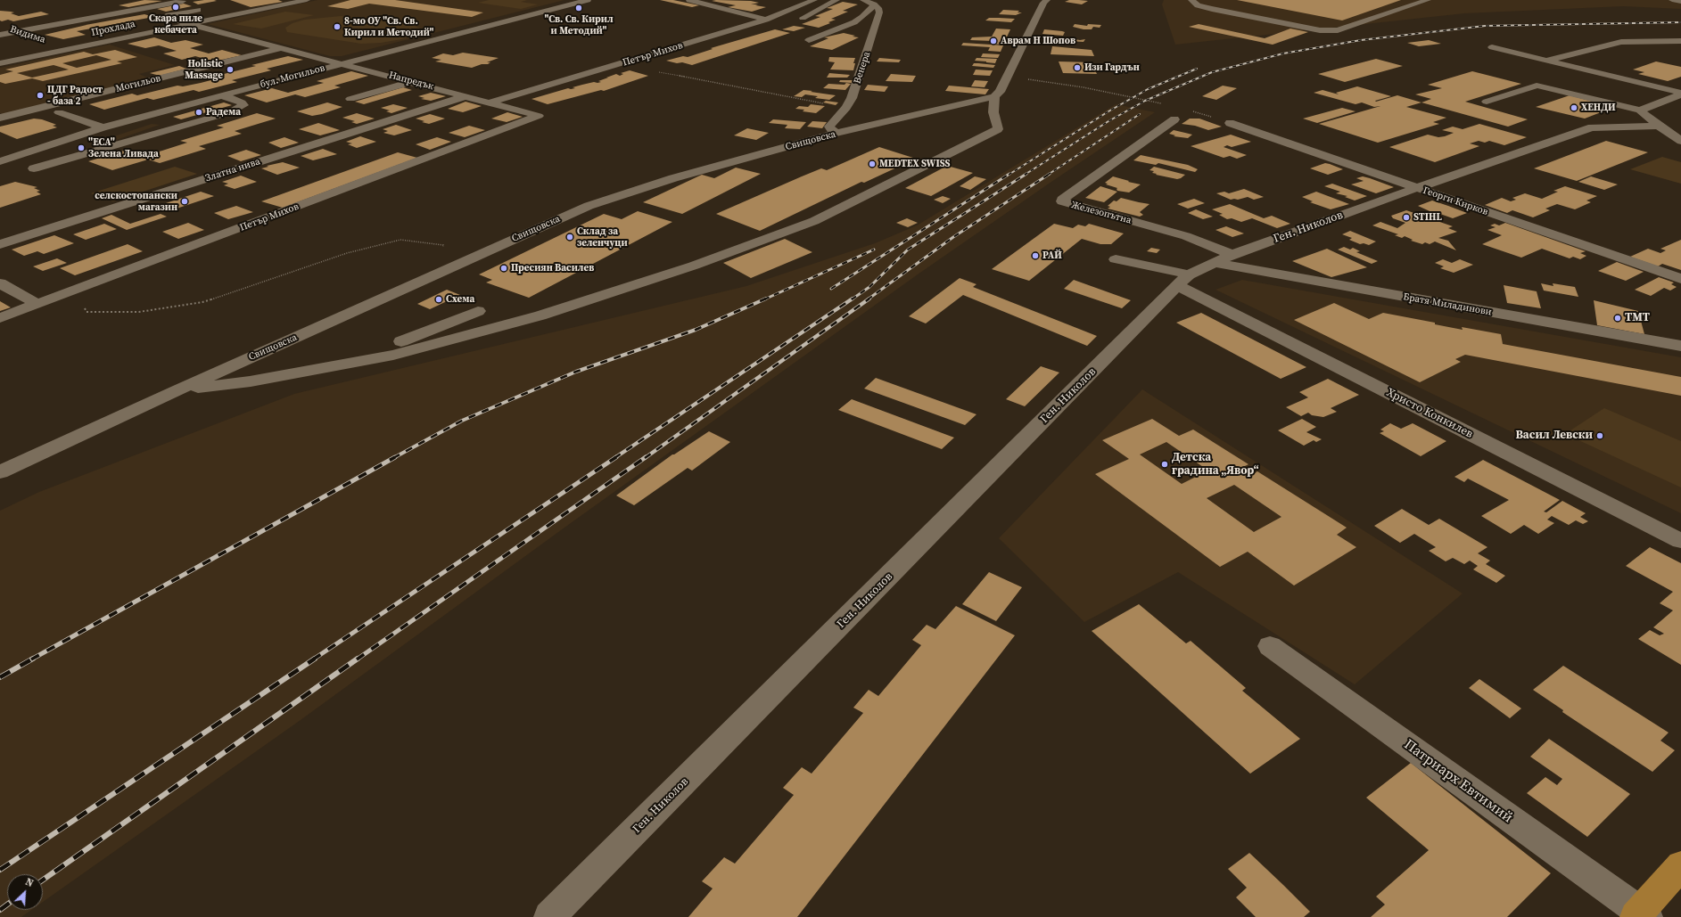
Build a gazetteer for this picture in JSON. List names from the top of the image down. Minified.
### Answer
{"streets":{"street":["Прохлада","Видима","Петър Михов","Венера","бул. Могильов","Напредък","Могильов","Свищовска","Златна нива","Георги Кирков","Железопътна","Ген. Николов","Братя Миладинови","Христо Конкилев","Патриарх Евтимий"]},"crossings":[["Прохлада","Видима"],["Прохлада","Напредък"],["Петър Михов","Напредък"],["Венера","Свищовска"],["бул. Могильов","Напредък"],["Напредък","Могильов"],["Напредък","Златна нива"],["Георги Кирков","Ген. Николов"],["Железопътна","Ген. Николов"],["Ген. Николов","Братя Миладинови"],["Ген. Николов","Христо Конкилев"]],"places":["Скара пиле кебачета","\"Св. Св. Кирил и Методий\"","8-мо ОУ \"Св. Св. Кирил и Методий\"","Аврам Н Шопов","Изи Гардън","Holistic Massage","ЦДГ Радост - база 2","ХЕНДИ","Радема","''ЕСА'' Зелена Ливада","MEDTEX SWISS","селскостопански магазин","STIHL","Склад за зеленчуци","РАЙ","Пресиян Василев","Схема","TMT","Васил Левски","Детска градина „Явор“"],"north":"top right"}
